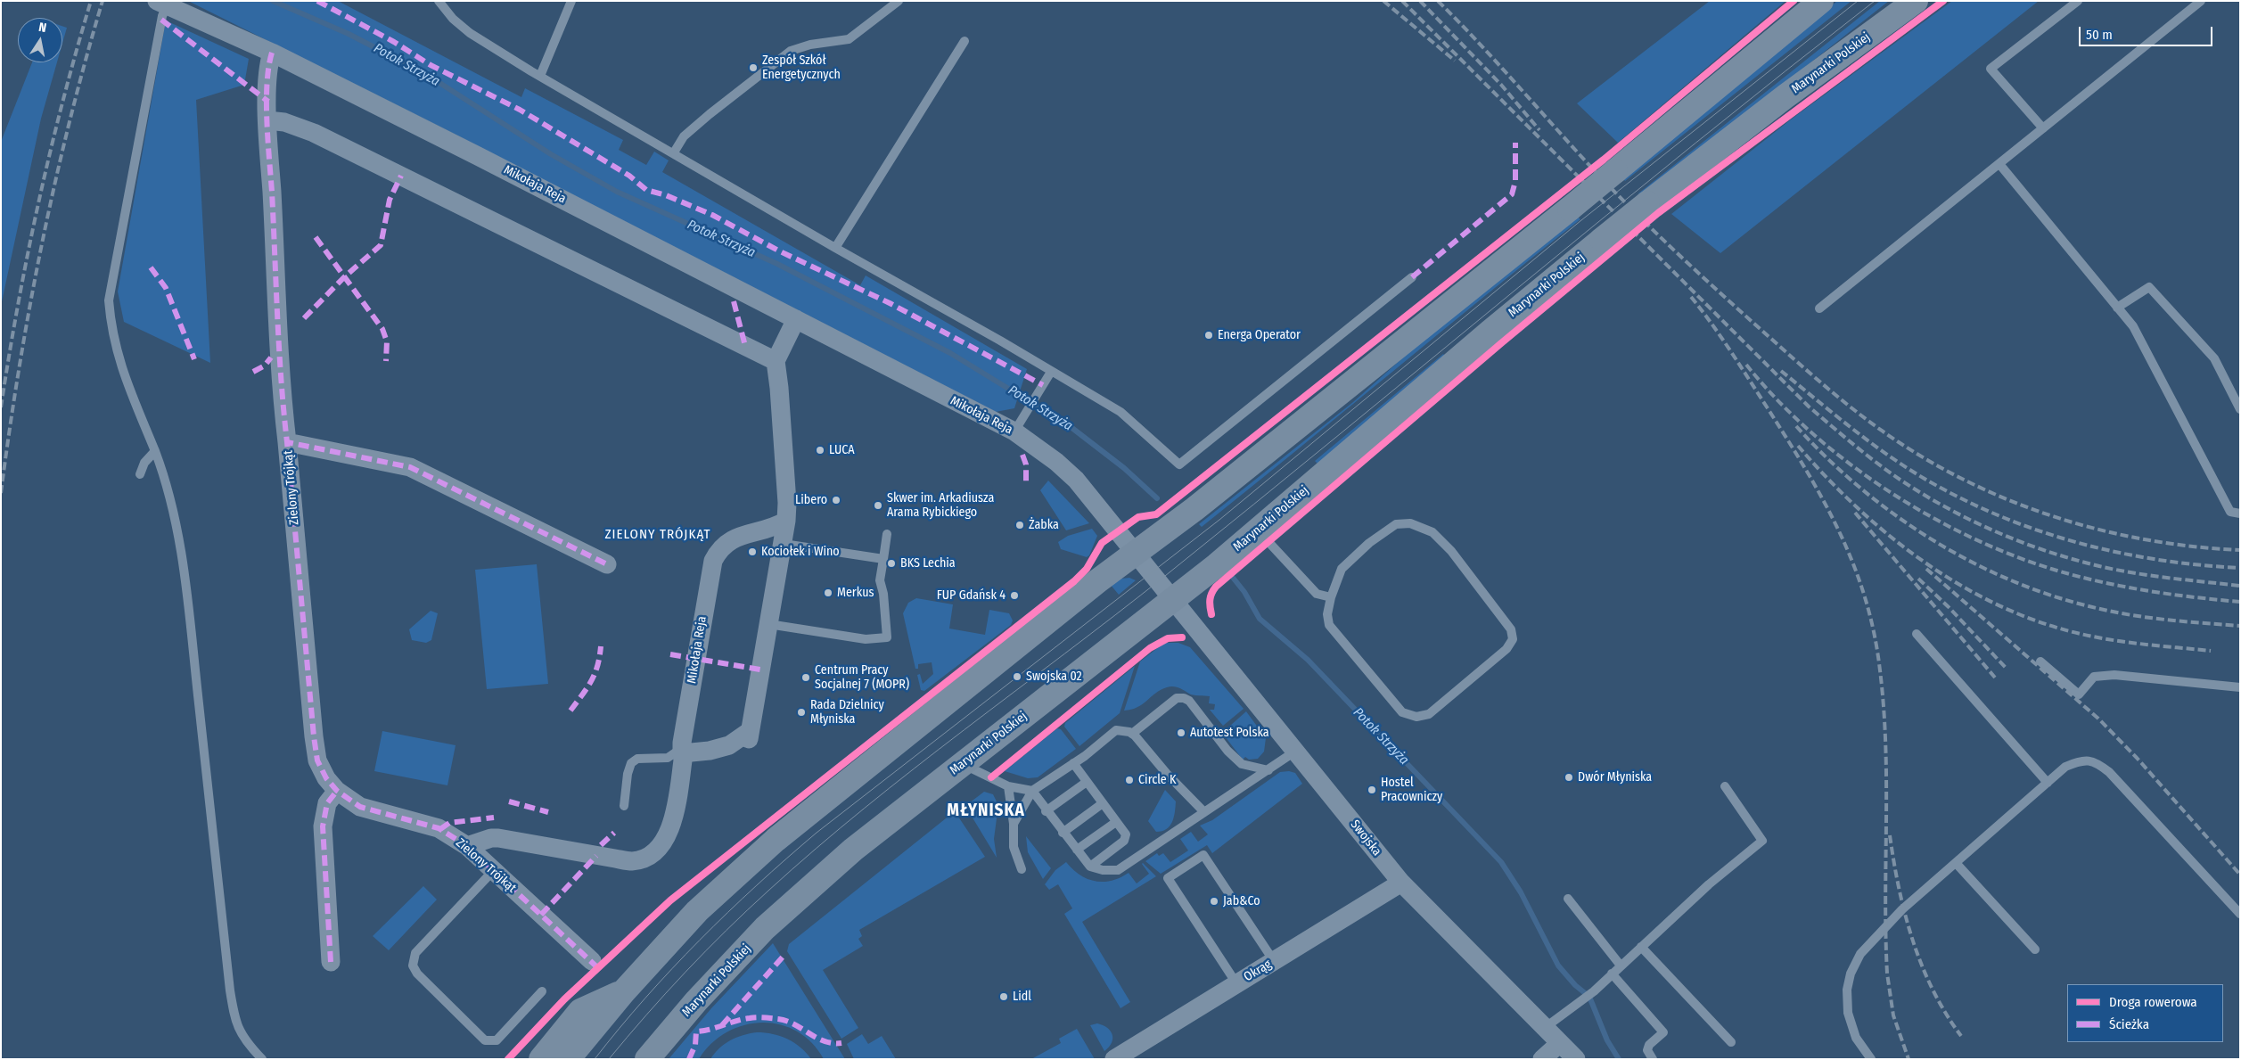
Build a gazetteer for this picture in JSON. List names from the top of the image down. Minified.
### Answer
{"streets":{"main road":["Marynarki Polskiej"],"street":["Mikołaja Reja","Zielony Trójkąt","Swojska","Okrąg"]},"crossings":[["Marynarki Polskiej","Mikołaja Reja"],["Marynarki Polskiej","Swojska"],["Mikołaja Reja","Zielony Trójkąt"],["Mikołaja Reja","Swojska"],["Swojska","Okrąg"]],"districts":["ZIELONY TRÓJKĄT","MŁYNISKA"],"water":["Potok Strzyża"],"places":["Zespół Szkół Energetycznych","Energa Operator","LUCA","Libero","Skwer im. Arkadiusza Arama Rybickiego","Żabka","Kociołek i Wino","BKS Lechia","Merkus","FUP Gdańsk 4","Swojska 02","Centrum Pracy Socjalnej 7 (MOPR)","Rada Dzielnicy Młyniska","Autotest Polska","Dwór Młyniska","Circle K","Hostel Pracowniczy","Jab&Co","Lidl"],"legend":["Droga rowerowa","Ścieżka"],"scale_bar":"50 m","north":"top"}
